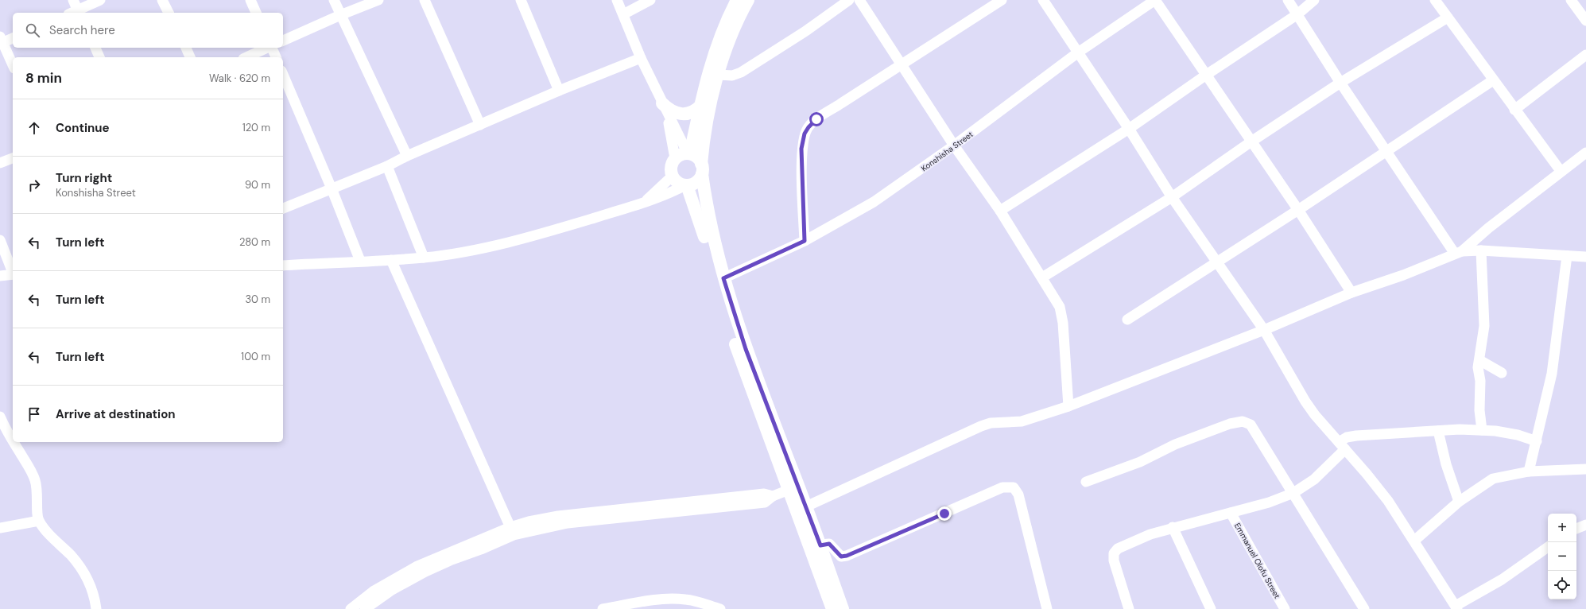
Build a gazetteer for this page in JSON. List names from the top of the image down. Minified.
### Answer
{"streets":{"street":["Konshisha Street","Emmanuel Olofu Street"]},"page":{"search":"Search here","heading":["8 min","Walk · 620 m"],"list":[["Continue","120 m"],["Turn right","Konshisha Street","90 m"],["Turn left","280 m"],["Turn left","30 m"],["Turn left","100 m"],"Arrive at destination"],"map_buttons":["+","−"]}}
